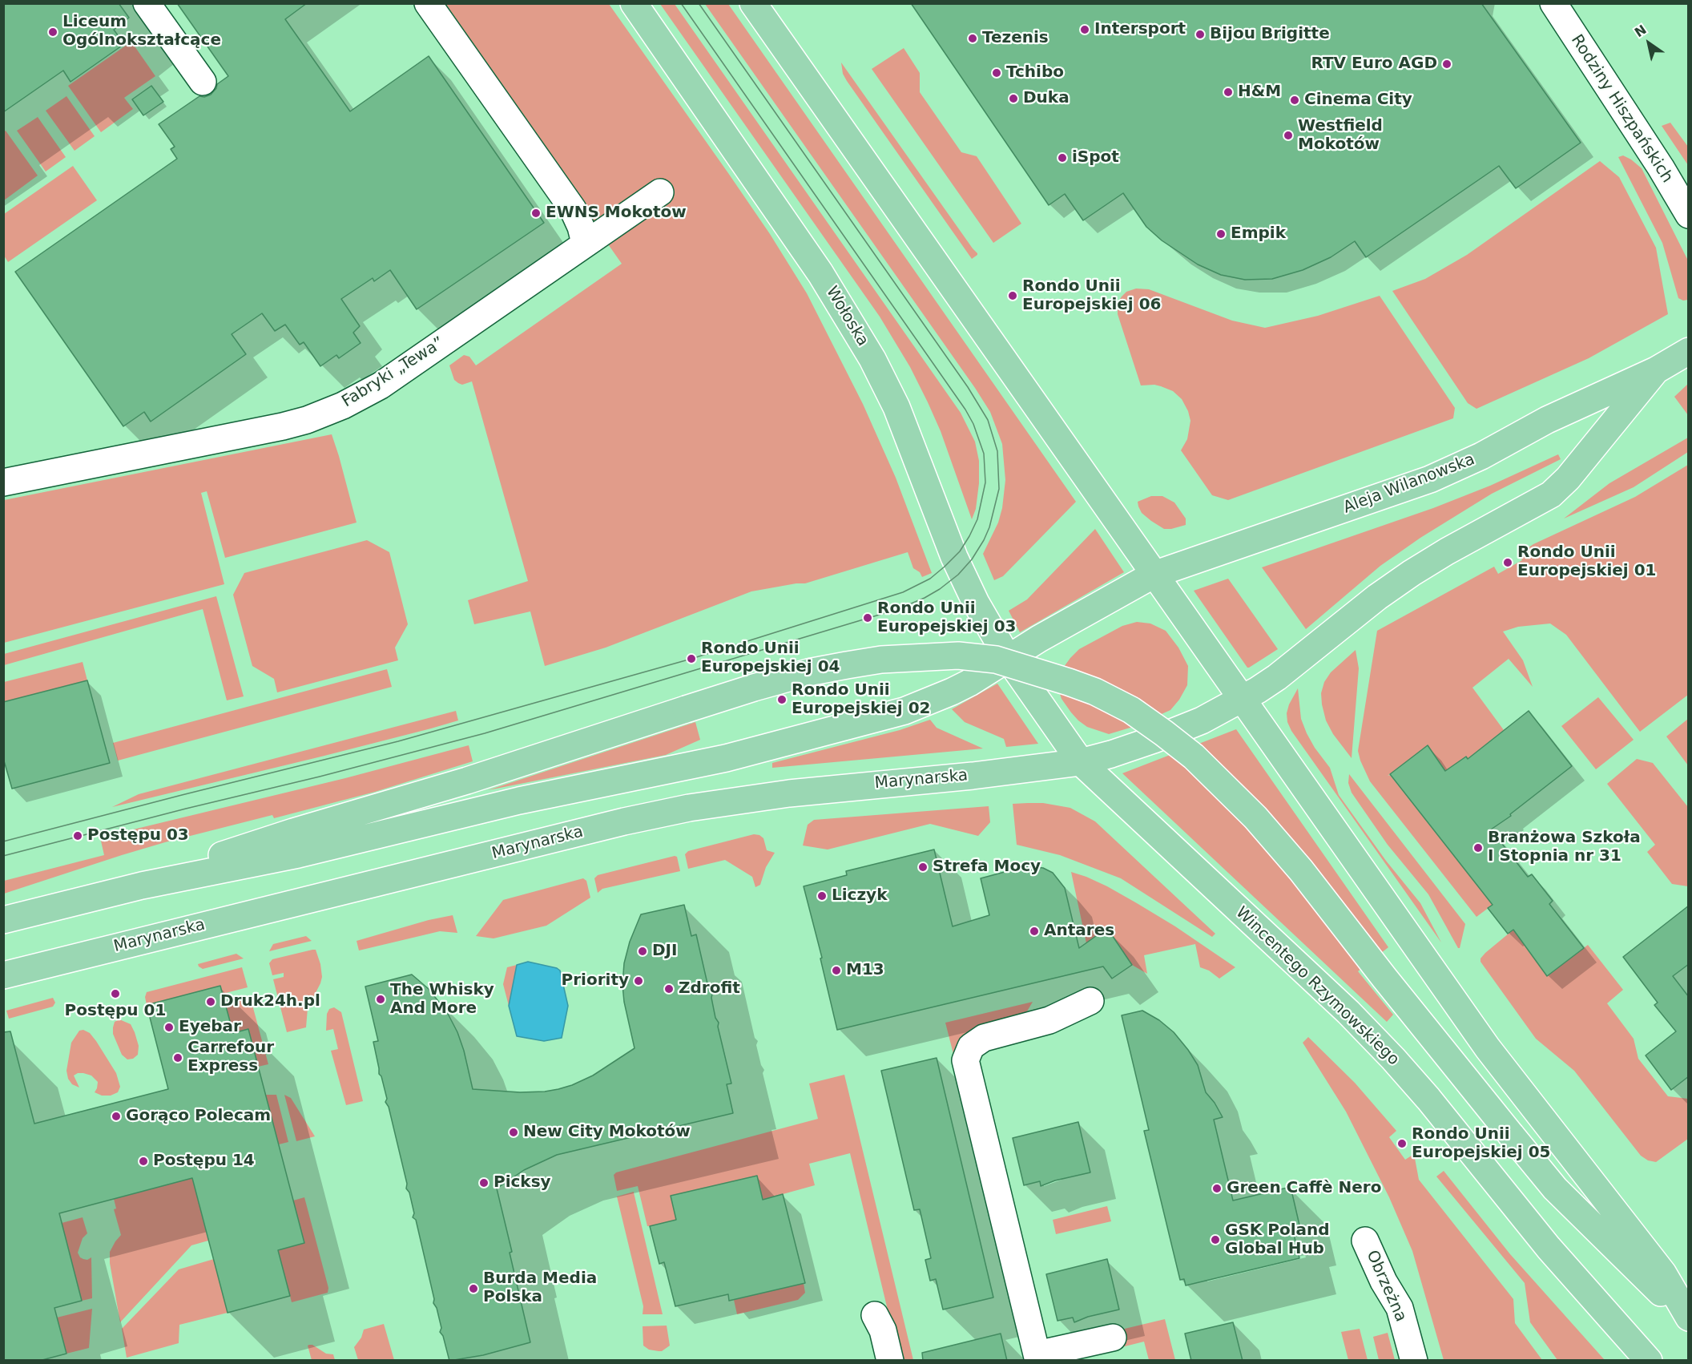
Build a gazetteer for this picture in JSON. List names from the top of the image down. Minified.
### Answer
{"streets":{"main road":["Wołoska","Aleja Wilanowska","Marynarska","Wincentego Rzymowskiego"],"street":["Rodziny Hiszpańskich","Fabryki „Tewa”","Obrzeżna"]},"crossings":[["Wołoska","Aleja Wilanowska"],["Wołoska","Marynarska"],["Wołoska","Wincentego Rzymowskiego"],["Aleja Wilanowska","Marynarska"],["Marynarska","Wincentego Rzymowskiego"]],"places":["Intersport","Liceum Ogólnokształcące","Bijou Brigitte","Tezenis","RTV Euro AGD","Tchibo","H&M","Duka","Cinema City","Westfield Mokotów","iSpot","EWNS Mokotow","Empik","Rondo Unii Europejskiej 06","Rondo Unii Europejskiej 01","Rondo Unii Europejskiej 03","Rondo Unii Europejskiej 04","Rondo Unii Europejskiej 02","Postępu 03","Branżowa Szkoła I Stopnia nr 31","Strefa Mocy","Liczyk","Antares","DJI","M13","Priority","Zdrofit","Postępu 01","The Whisky And More","Druk24h.pl","Eyebar","Carrefour Express","Gorąco Polecam","New City Mokotów","Rondo Unii Europejskiej 05","Postępu 14","Picksy","Green Caffè Nero","GSK Poland Global Hub","Burda Media Polska"],"north":"top left"}
